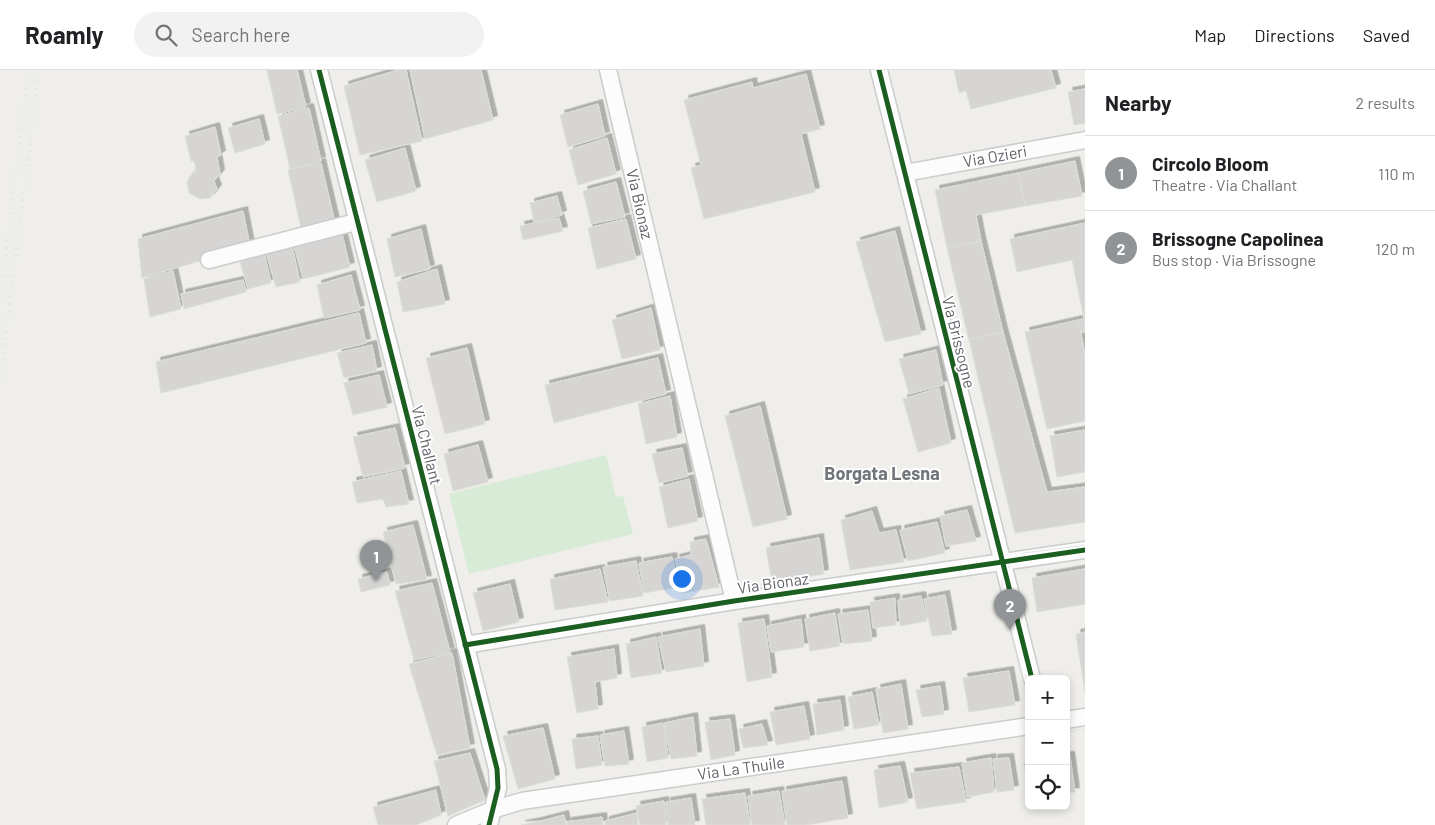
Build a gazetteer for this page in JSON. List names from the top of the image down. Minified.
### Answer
{"streets":{"street":["Via Ozieri","Via Bionaz","Via Brissogne","Via Challant","Via La Thuile"]},"crossings":[["Via Ozieri","Via Brissogne"],["Via Bionaz","Via Brissogne"],["Via Bionaz","Via Challant"],["Via Challant","Via La Thuile"]],"districts":["Borgata Lesna"],"page":{"header":"Roamly","search":"Search here","nav":["Map","Directions","Saved"],"heading":["Nearby","2 results"],"list":[{"mark":"1","name":"Circolo Bloom","note":"Theatre · Via Challant","value":"110 m"},{"mark":"2","name":"Brissogne Capolinea","note":"Bus stop · Via Brissogne","value":"120 m"}],"pins":["1","2"],"map_buttons":["+","−"]}}
